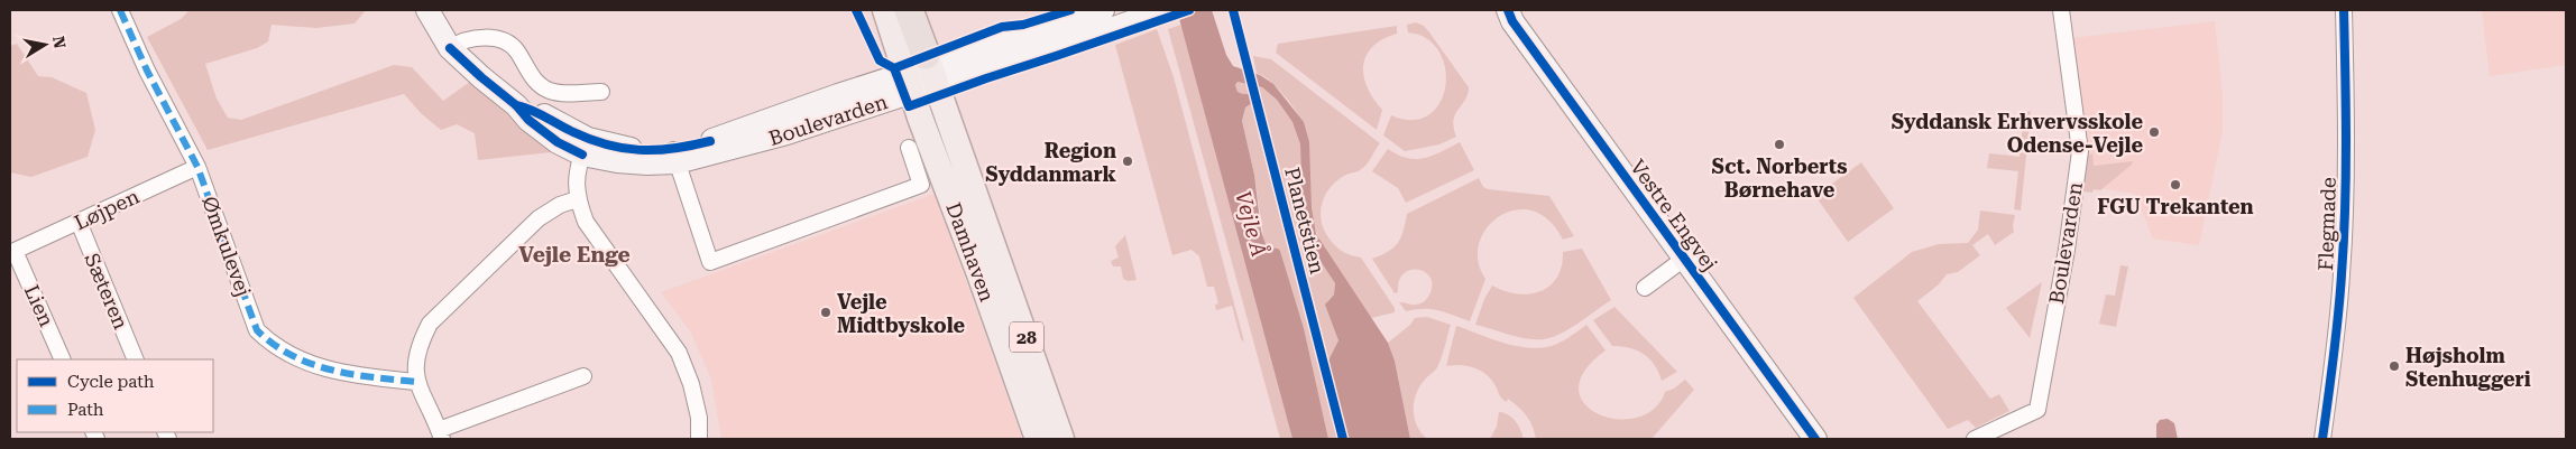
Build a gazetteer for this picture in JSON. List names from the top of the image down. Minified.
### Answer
{"streets":{"highway":["28"],"main road":["Boulevarden","Vestre Engvej","Damhaven"],"street":["Løjpen","Flegmade","Ømkulevej","Sæteren","Lien"],"cycle path":["Planetstien"]},"crossings":[["Boulevarden","Damhaven"],["Boulevarden","28"],["Løjpen","Ømkulevej"],["Løjpen","Sæteren"],["Løjpen","Lien"],["Damhaven","28"]],"districts":["Vejle Enge"],"water":["Vejle Å"],"places":["Syddansk Erhvervsskole Odense-Vejle","Sct. Norberts Børnehave","Region Syddanmark","FGU Trekanten","Vejle Midtbyskole","Højsholm Stenhuggeri"],"legend":["Cycle path","Path"],"north":"right"}
